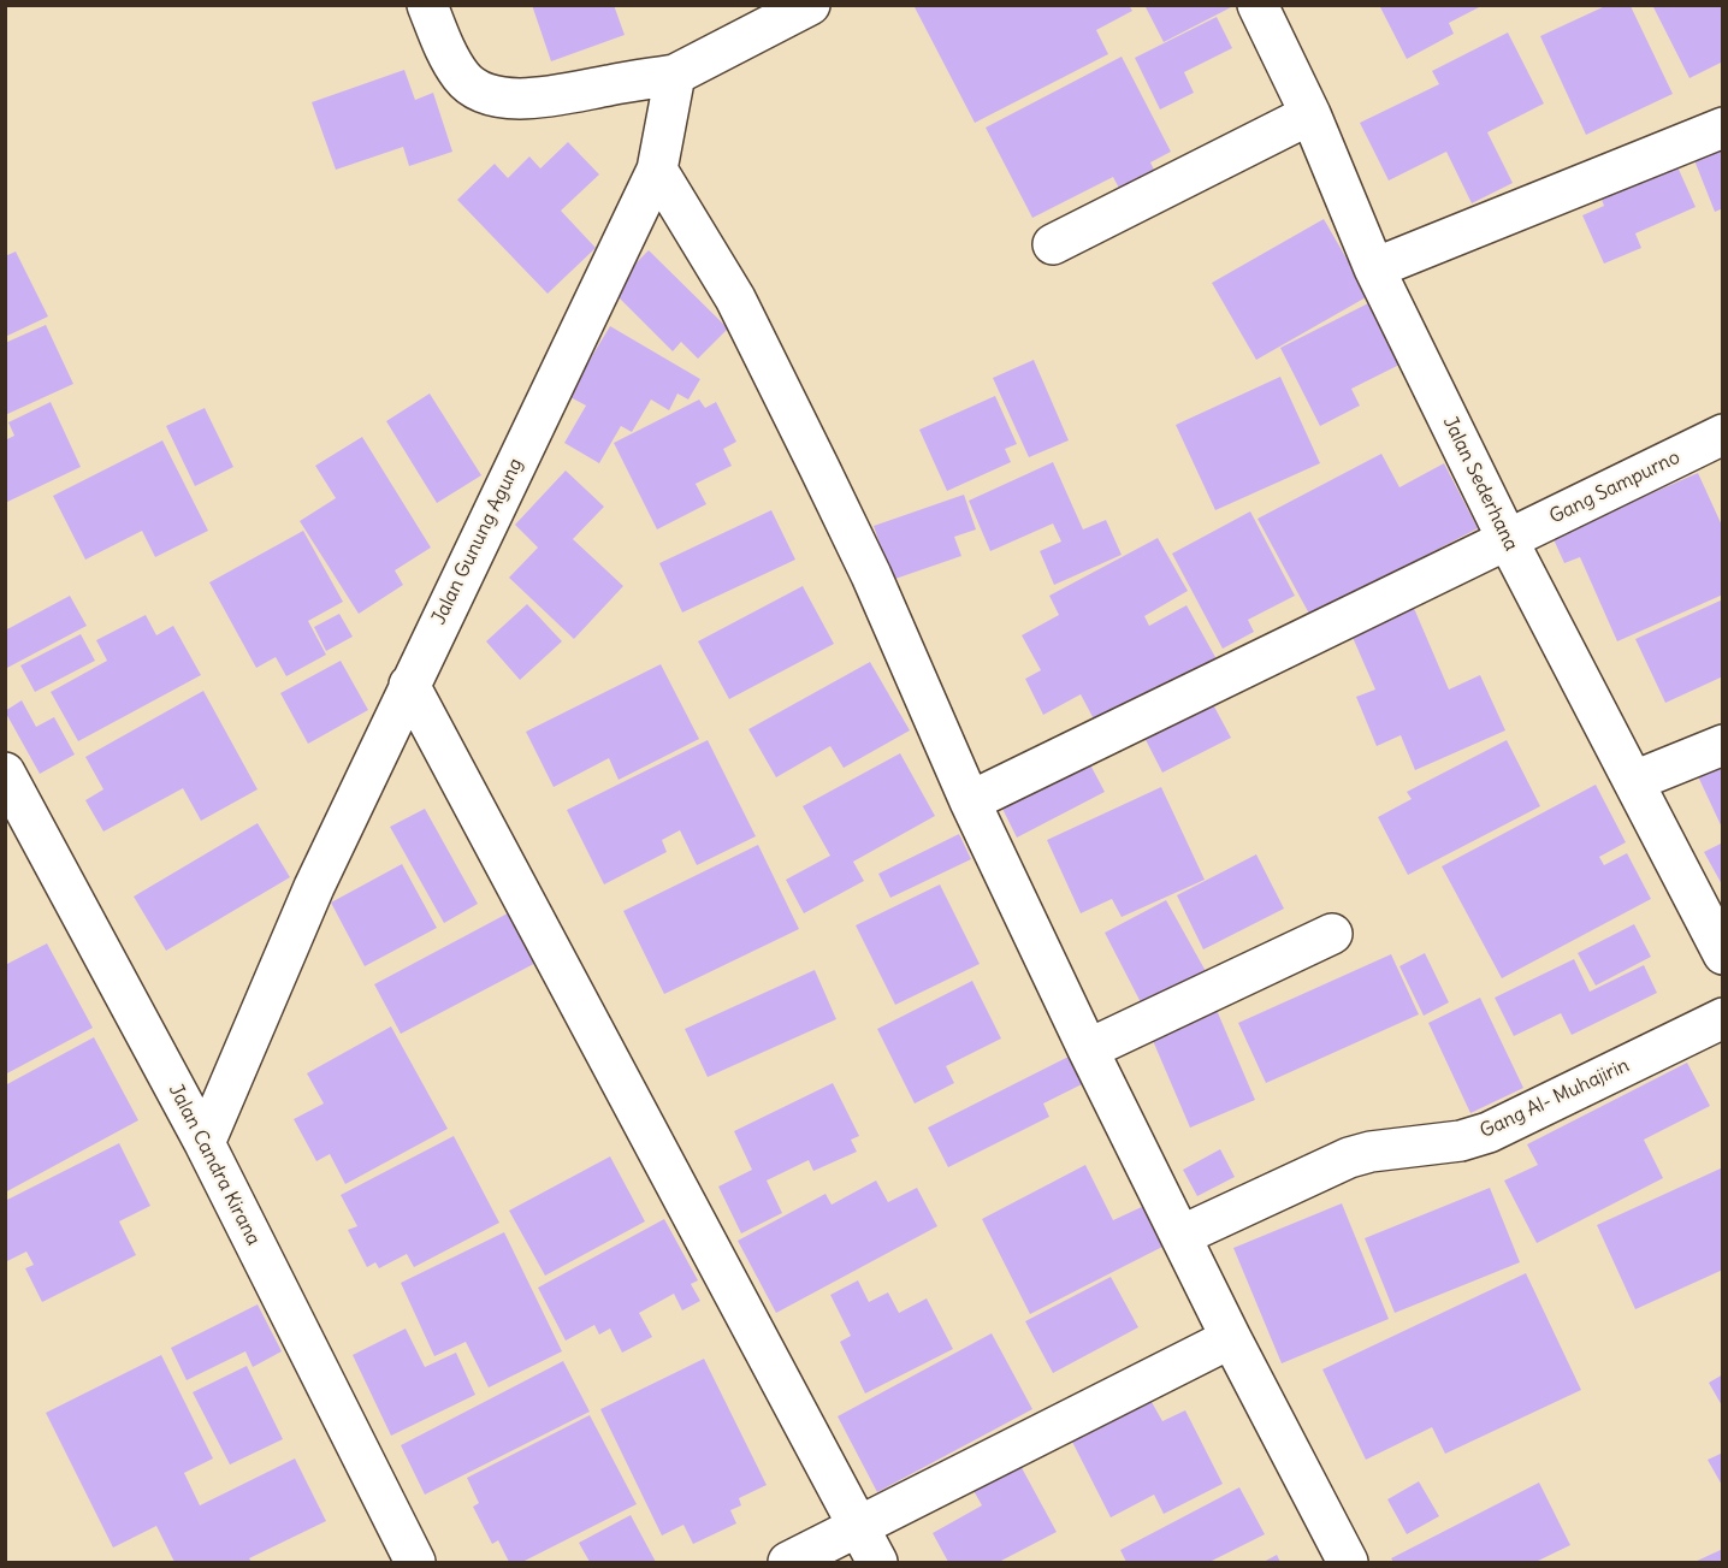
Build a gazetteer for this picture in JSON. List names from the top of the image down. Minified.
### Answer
{"streets":{"street":["Jalan Sederhana","Gang Sampurno","Jalan Gunung Agung","Gang Al- Muhajirin","Jalan Candra Kirana"]},"crossings":[["Jalan Sederhana","Gang Sampurno"],["Jalan Gunung Agung","Jalan Candra Kirana"]]}
